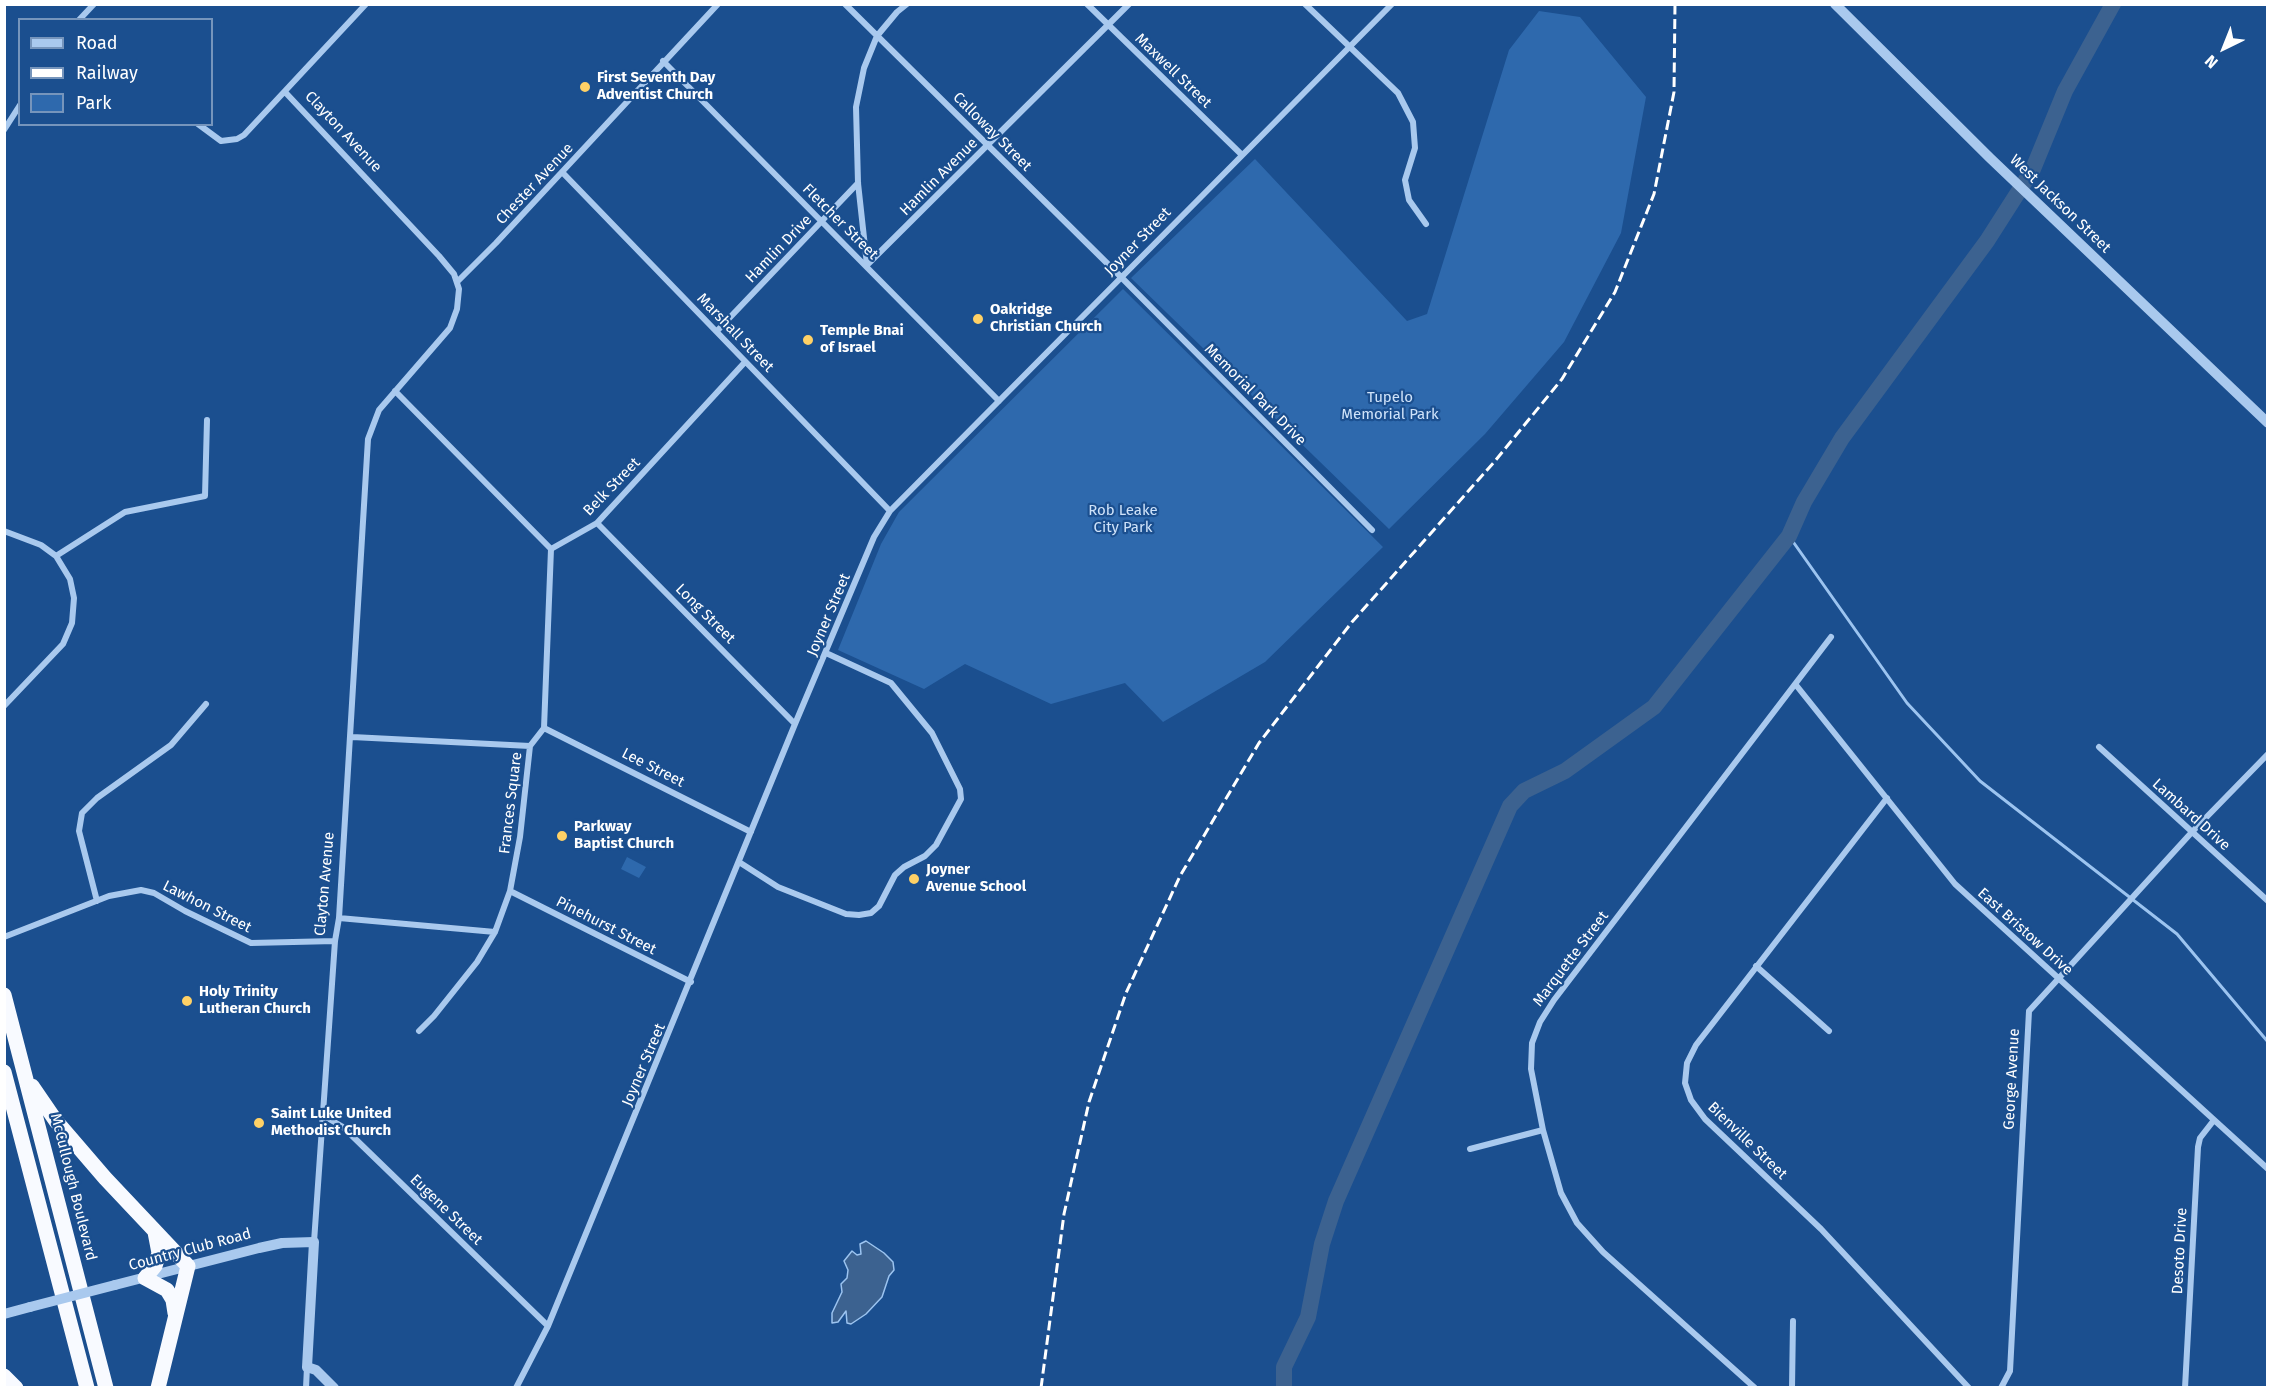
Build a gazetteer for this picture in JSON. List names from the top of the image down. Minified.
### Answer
{"streets":{"highway":["McCullough Boulevard"],"street":["Maxwell Street","Clayton Avenue","Calloway Street","Hamlin Avenue","Chester Avenue","West Jackson Street","Fletcher Street","Joyner Street","Hamlin Drive","Marshall Street","Memorial Park Drive","Belk Street","Long Street","Lee Street","Frances Square","Lambard Drive","Lawhon Street","Pinehurst Street","East Bristow Drive","Marquette Street","George Avenue","Bienville Street","Eugene Street","Country Club Road","Desoto Drive"]},"crossings":[["Maxwell Street","Hamlin Avenue"],["Maxwell Street","Joyner Street"],["Clayton Avenue","Chester Avenue"],["Clayton Avenue","Frances Square"],["Clayton Avenue","Lawhon Street"],["Clayton Avenue","Eugene Street"],["Clayton Avenue","Country Club Road"],["Calloway Street","Hamlin Avenue"],["Calloway Street","Joyner Street"],["Calloway Street","Memorial Park Drive"],["Hamlin Avenue","Fletcher Street"],["Chester Avenue","Fletcher Street"],["Chester Avenue","Marshall Street"],["Fletcher Street","Joyner Street"],["Fletcher Street","Hamlin Drive"],["Joyner Street","Marshall Street"],["Joyner Street","Memorial Park Drive"],["Joyner Street","Long Street"],["Joyner Street","Lee Street"],["Joyner Street","Pinehurst Street"],["Joyner Street","Eugene Street"],["Hamlin Drive","Marshall Street"],["Marshall Street","Belk Street"],["Belk Street","Long Street"],["Frances Square","Pinehurst Street"],["Lambard Drive","George Avenue"],["East Bristow Drive","Marquette Street"],["East Bristow Drive","George Avenue"],["East Bristow Drive","Bienville Street"],["East Bristow Drive","Desoto Drive"]],"parks":["Tupelo Memorial Park","Rob Leake City Park"],"places":["First Seventh Day Adventist Church","Oakridge Christian Church","Temple Bnai of Israel","Parkway Baptist Church","Joyner Avenue School","Holy Trinity Lutheran Church","Saint Luke United Methodist Church"],"legend":["Road","Railway","Park"],"north":"bottom left"}
